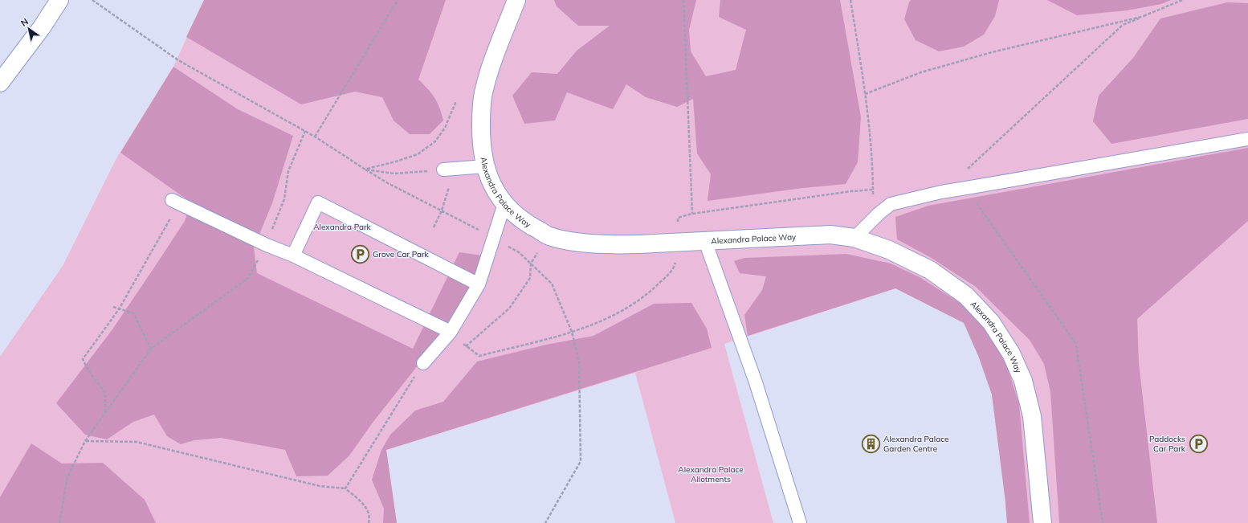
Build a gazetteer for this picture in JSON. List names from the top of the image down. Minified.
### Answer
{"streets":{"street":["Alexandra Palace Way"]},"parks":["Alexandra Park","Alexandra Palace Allotments"],"places":{"parking":["Grove Car Park","Paddocks Car Park"],"building":["Alexandra Palace Garden Centre"]},"north":"top left"}
